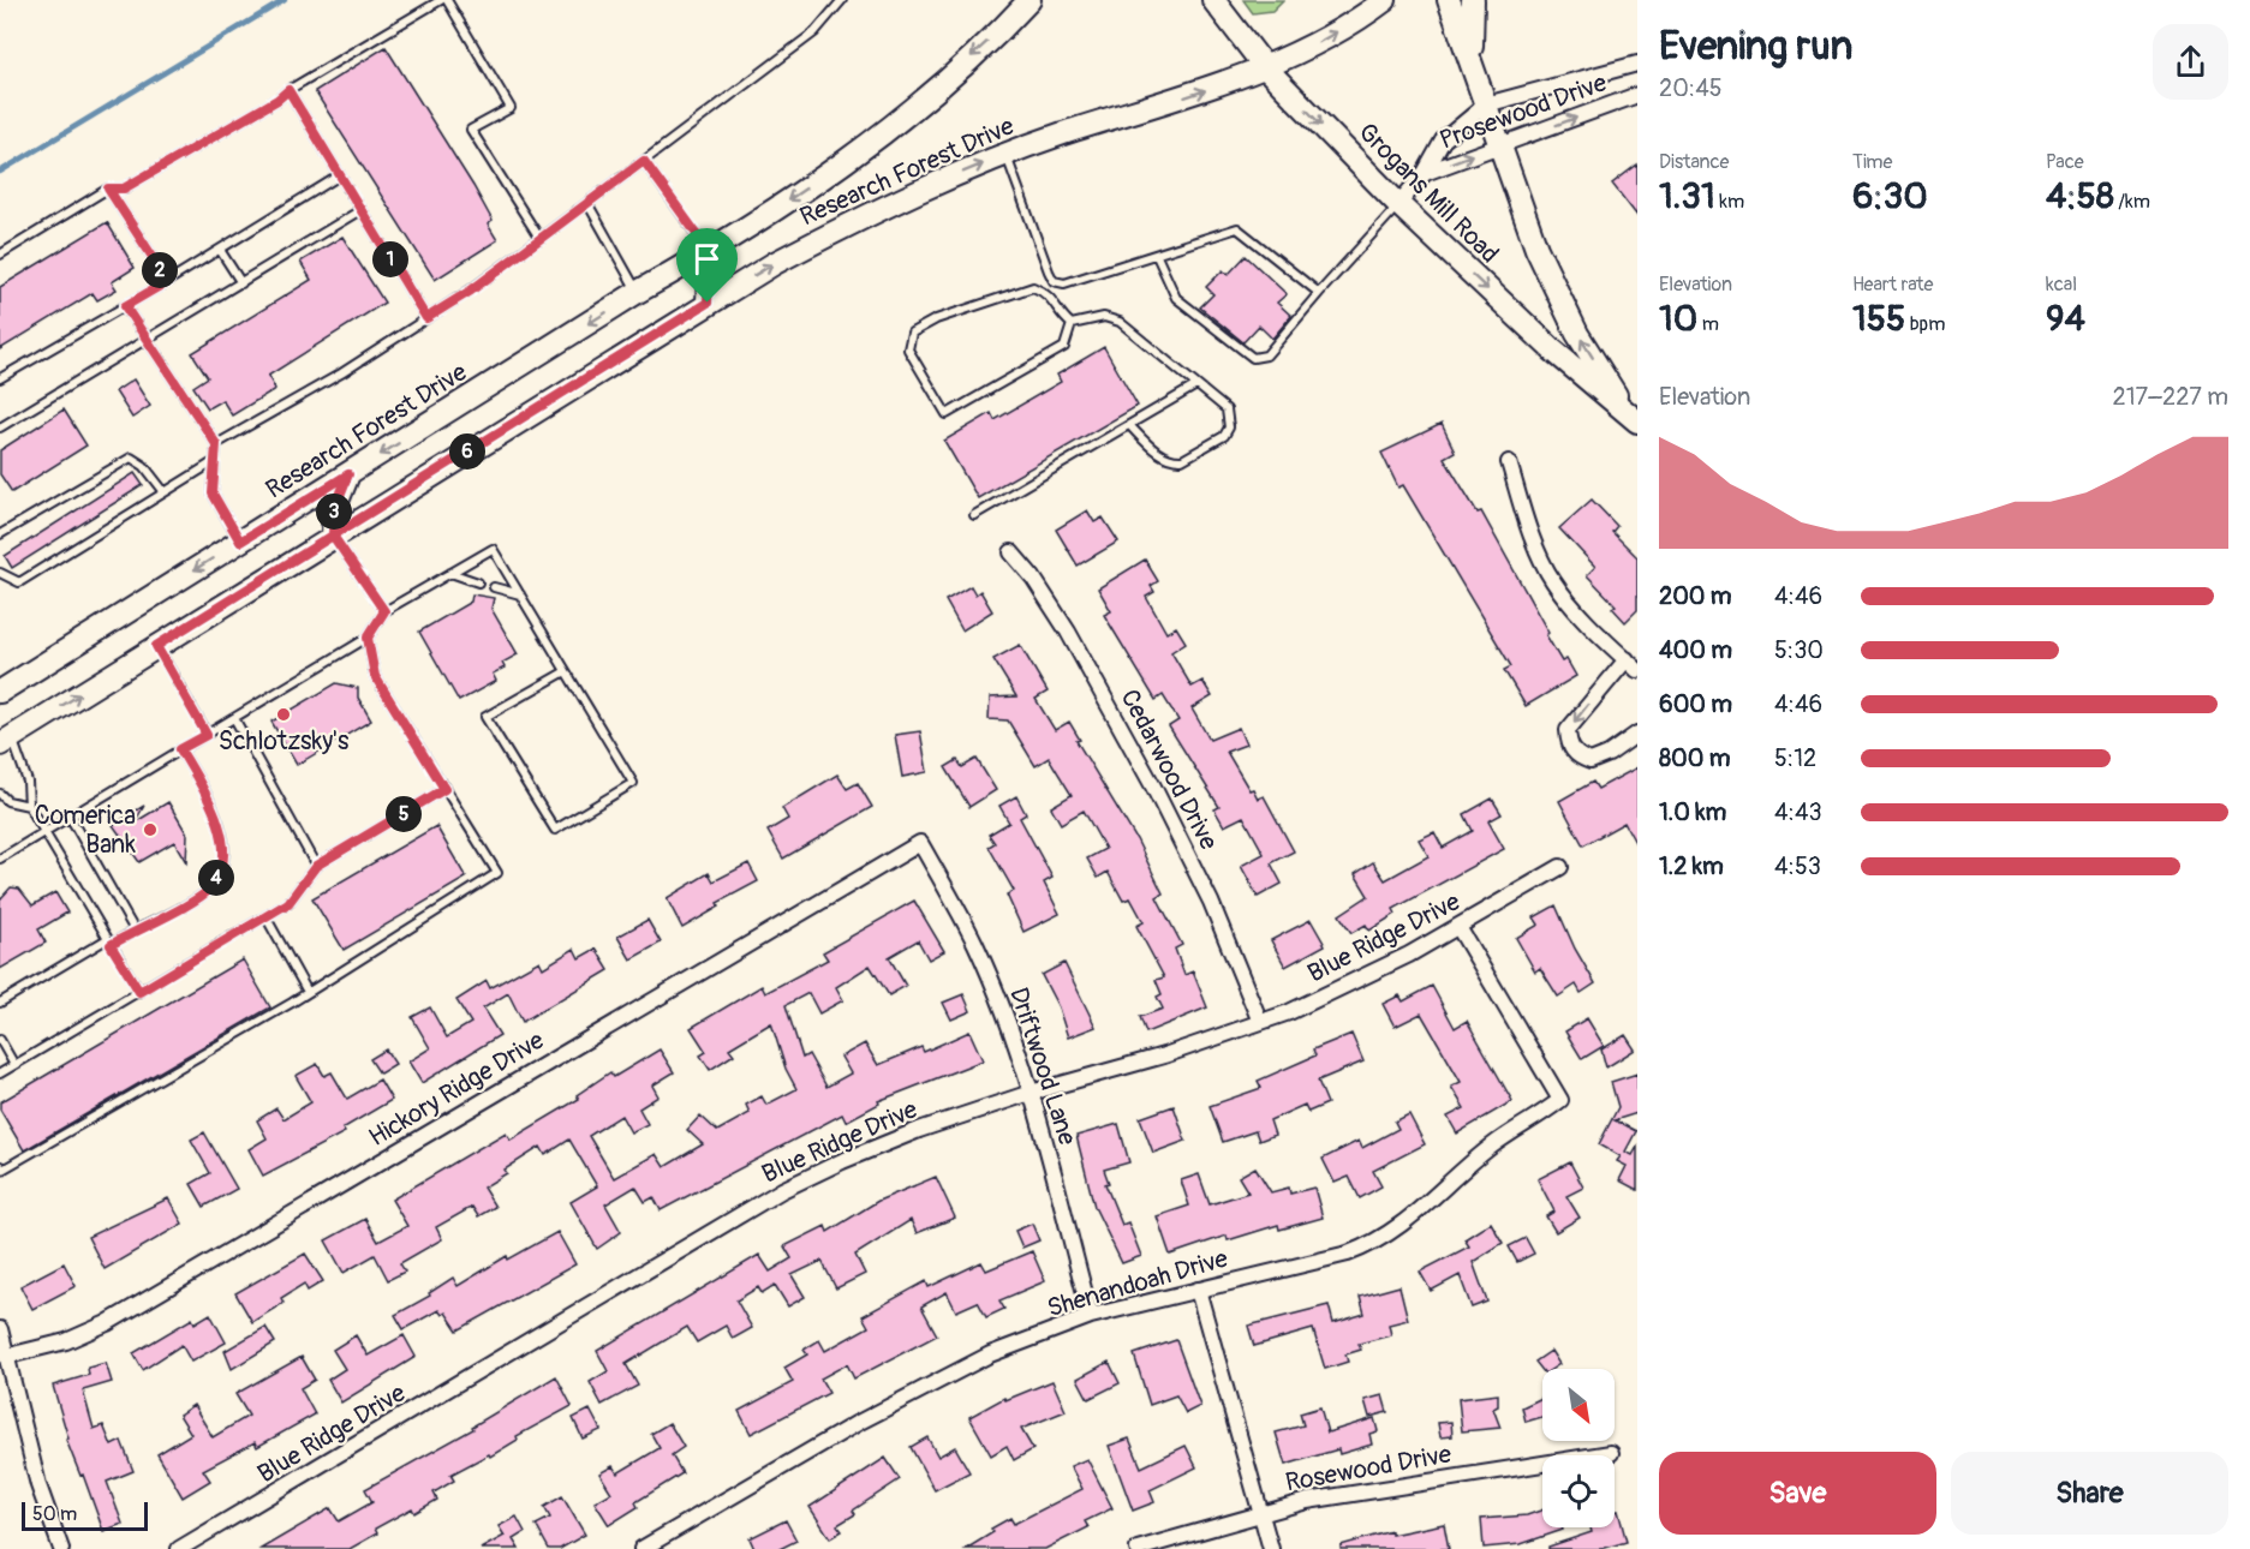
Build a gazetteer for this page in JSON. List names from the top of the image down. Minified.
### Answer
{"streets":{"main road":["Research Forest Drive","Grogans Mill Road"],"street":["Prosewood Drive","Cedarwood Drive","Blue Ridge Drive","Driftwood Lane","Hickory Ridge Drive","Shenandoah Drive","Rosewood Drive"]},"crossings":[["Prosewood Drive","Grogans Mill Road"],["Research Forest Drive","Grogans Mill Road"],["Cedarwood Drive","Blue Ridge Drive"],["Blue Ridge Drive","Driftwood Lane"],["Blue Ridge Drive","Shenandoah Drive"],["Driftwood Lane","Hickory Ridge Drive"],["Driftwood Lane","Shenandoah Drive"]],"places":["Schlotzsky's","Comerica Bank"],"scale_bar":"50 m","north":"bottom right","page":{"heading":["Evening run","20:45"],"stats":[["Distance","1.31 km"],["Time","6:30"],["Pace","4:58 /km"],["Elevation","10 m"],["Heart rate","155 bpm"],["kcal","94"]],"pins":["1","2","6","3","5","4"],"chart":["Elevation","217–227 m"],"list":[{"name":"200 m","note":"4:46"},{"name":"400 m","note":"5:30"},{"name":"600 m","note":"4:46"},{"name":"800 m","note":"5:12"},{"name":"1.0 km","note":"4:43"},{"name":"1.2 km","note":"4:53"}],"buttons":["Save","Share"],"scale":"50 m"}}
